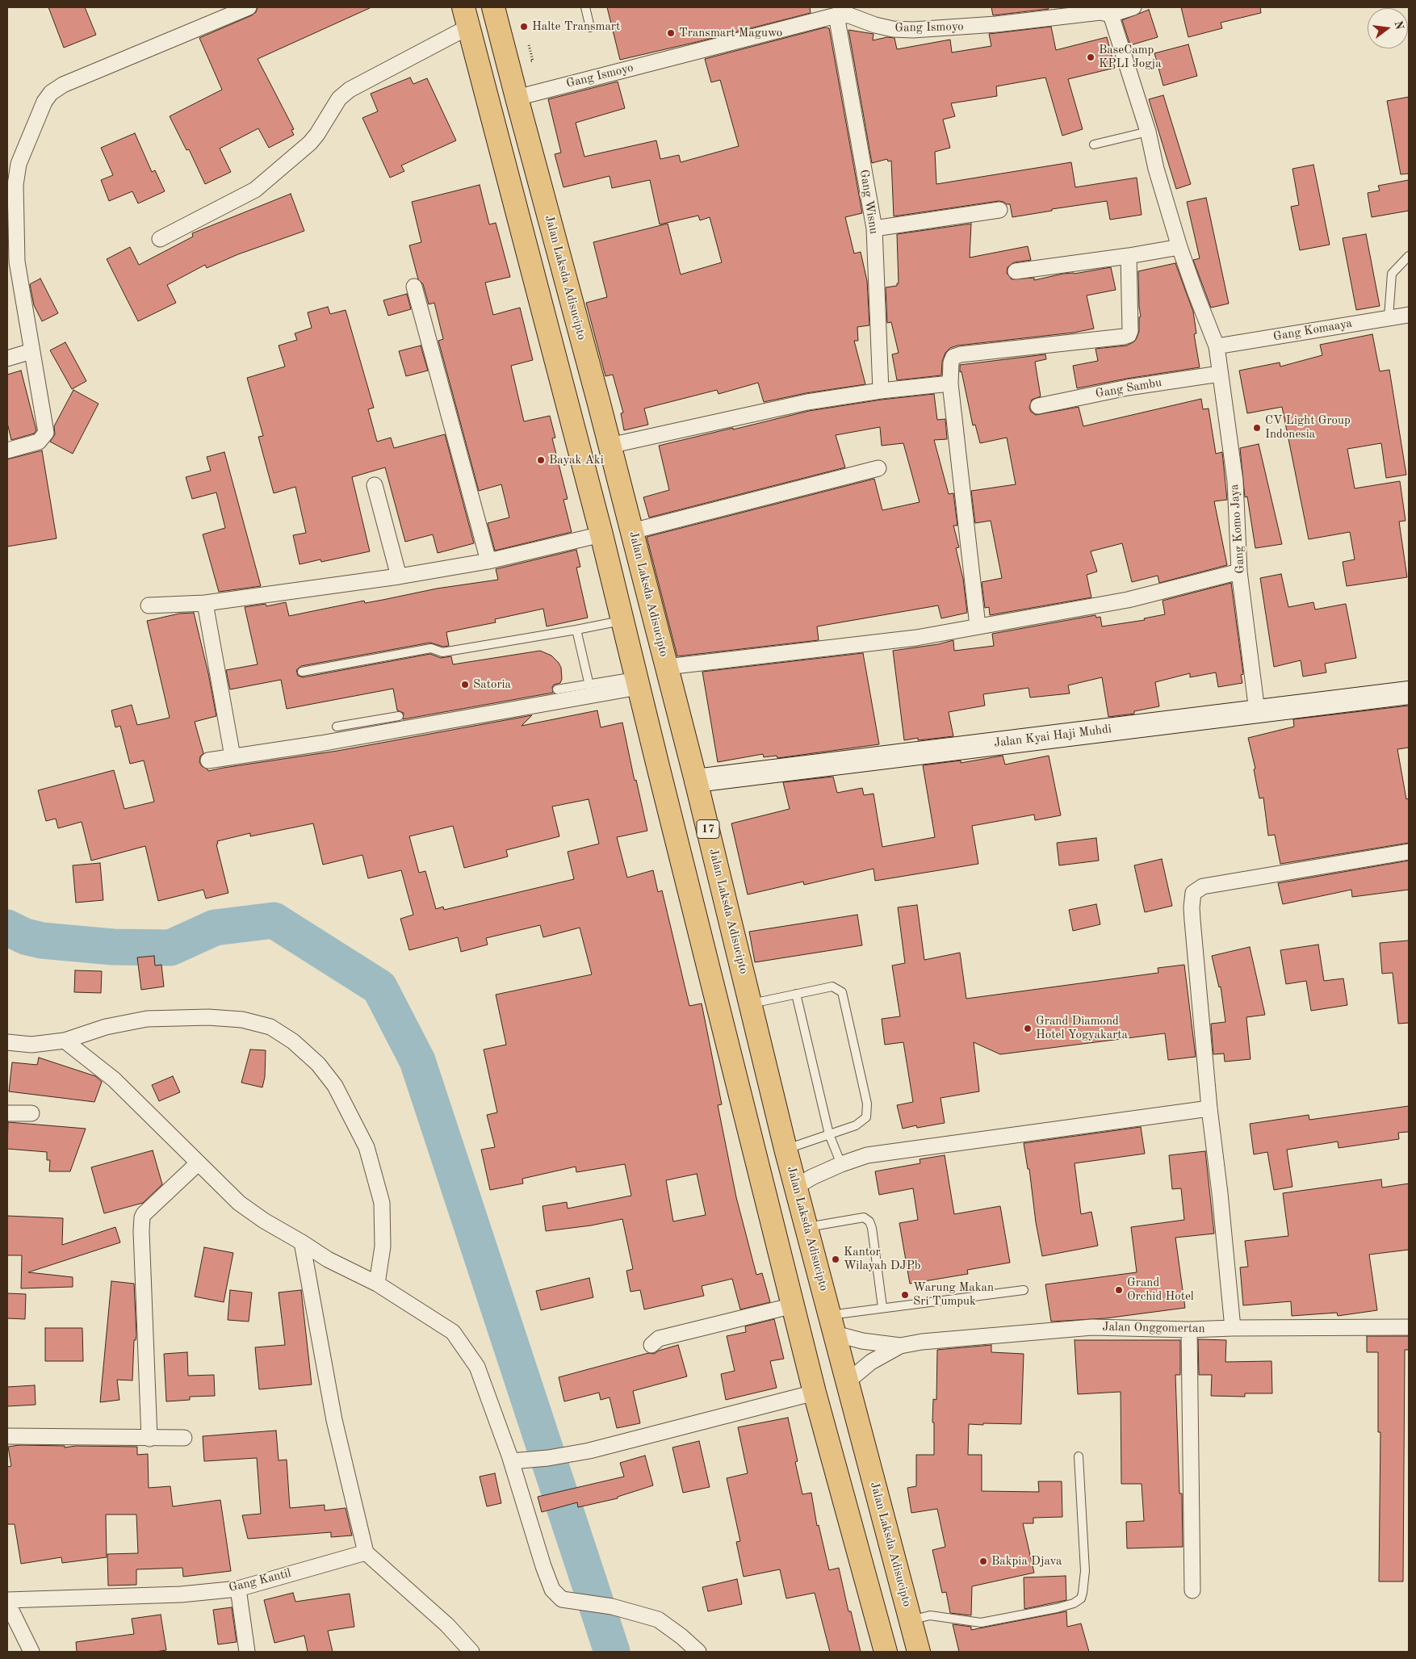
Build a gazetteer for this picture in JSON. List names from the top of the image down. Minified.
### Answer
{"streets":{"highway":["Jalan Laksda Adisucipto","17"],"street":["Gang Ismoyo","Gang Wisnu","Gang Komaaya","Gang Sambu","Gang Komo Jaya","Jalan Kyai Haji Muhdi","Jalan Onggomertan","Gang Kantil"]},"crossings":[["Gang Ismoyo","Gang Wisnu"],["Gang Ismoyo","Jalan Laksda Adisucipto"],["Gang Ismoyo","Gang Komo Jaya"],["Jalan Laksda Adisucipto","Jalan Kyai Haji Muhdi"],["Gang Komaaya","Gang Komo Jaya"],["Gang Sambu","Gang Komo Jaya"],["Gang Komo Jaya","Jalan Kyai Haji Muhdi"]],"places":["Halte Transmart","Transmart Maguwo","BaseCamp KPLI Jogja","CV Light Group Indonesia","Bayak Aki","Satoria","Grand Diamond Hotel Yogyakarta","Kantor Wilayah DJPb","Grand Orchid Hotel","Warung Makan Sri Tumpuk","Bakpia Djava"],"north":"right"}
